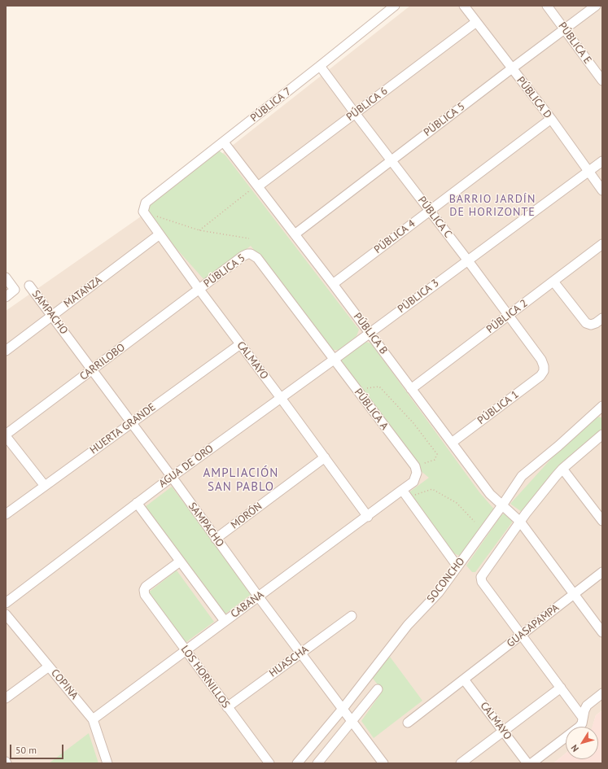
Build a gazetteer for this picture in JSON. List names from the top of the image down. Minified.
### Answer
{"streets":{"street":["PÚBLICA E","PÚBLICA D","PÚBLICA 6","PÚBLICA 7","PÚBLICA 5","PÚBLICA C","PÚBLICA 4","MATANZA","PÚBLICA 3","SAMPACHO","PÚBLICA 2","PÚBLICA B","CALMAYO","CARRILOBO","PÚBLICA 1","PÚBLICA A","HUERTA GRANDE","AGUA DE ORO","MORÓN","SOCONCHO","CABANA","GUASAPAMPA","HUASCHA","LOS HORNILLOS","COPINA"]},"crossings":[["PÚBLICA E","PÚBLICA 5"],["PÚBLICA D","PÚBLICA 6"],["PÚBLICA D","PÚBLICA 5"],["PÚBLICA D","PÚBLICA 4"],["PÚBLICA 6","PÚBLICA C"],["PÚBLICA 6","PÚBLICA B"],["PÚBLICA 7","PÚBLICA C"],["PÚBLICA 7","PÚBLICA B"],["PÚBLICA 7","CALMAYO"],["PÚBLICA 5","PÚBLICA C"],["PÚBLICA 5","PÚBLICA B"],["PÚBLICA 5","CALMAYO"],["PÚBLICA 5","CARRILOBO"],["PÚBLICA 5","PÚBLICA A"],["PÚBLICA C","PÚBLICA 4"],["PÚBLICA C","PÚBLICA 3"],["PÚBLICA C","PÚBLICA 2"],["PÚBLICA C","PÚBLICA 1"],["PÚBLICA 4","PÚBLICA B"],["MATANZA","SAMPACHO"],["MATANZA","CALMAYO"],["PÚBLICA 3","PÚBLICA B"],["PÚBLICA 3","AGUA DE ORO"],["SAMPACHO","CARRILOBO"],["SAMPACHO","HUERTA GRANDE"],["SAMPACHO","AGUA DE ORO"],["SAMPACHO","MORÓN"],["SAMPACHO","SOCONCHO"],["SAMPACHO","CABANA"],["SAMPACHO","HUASCHA"],["PÚBLICA 2","PÚBLICA B"],["PÚBLICA B","PÚBLICA 1"],["PÚBLICA B","AGUA DE ORO"],["PÚBLICA B","SOCONCHO"],["PÚBLICA B","GUASAPAMPA"],["CALMAYO","CARRILOBO"],["CALMAYO","HUERTA GRANDE"],["CALMAYO","AGUA DE ORO"],["CALMAYO","MORÓN"],["CALMAYO","CABANA"],["CALMAYO","GUASAPAMPA"],["PÚBLICA A","AGUA DE ORO"],["CABANA","LOS HORNILLOS"],["CABANA","COPINA"],["HUASCHA","LOS HORNILLOS"]],"districts":["BARRIO JARDÍN DE HORIZONTE","AMPLIACIÓN SAN PABLO"],"scale_bar":"50 m","north":"bottom left"}
